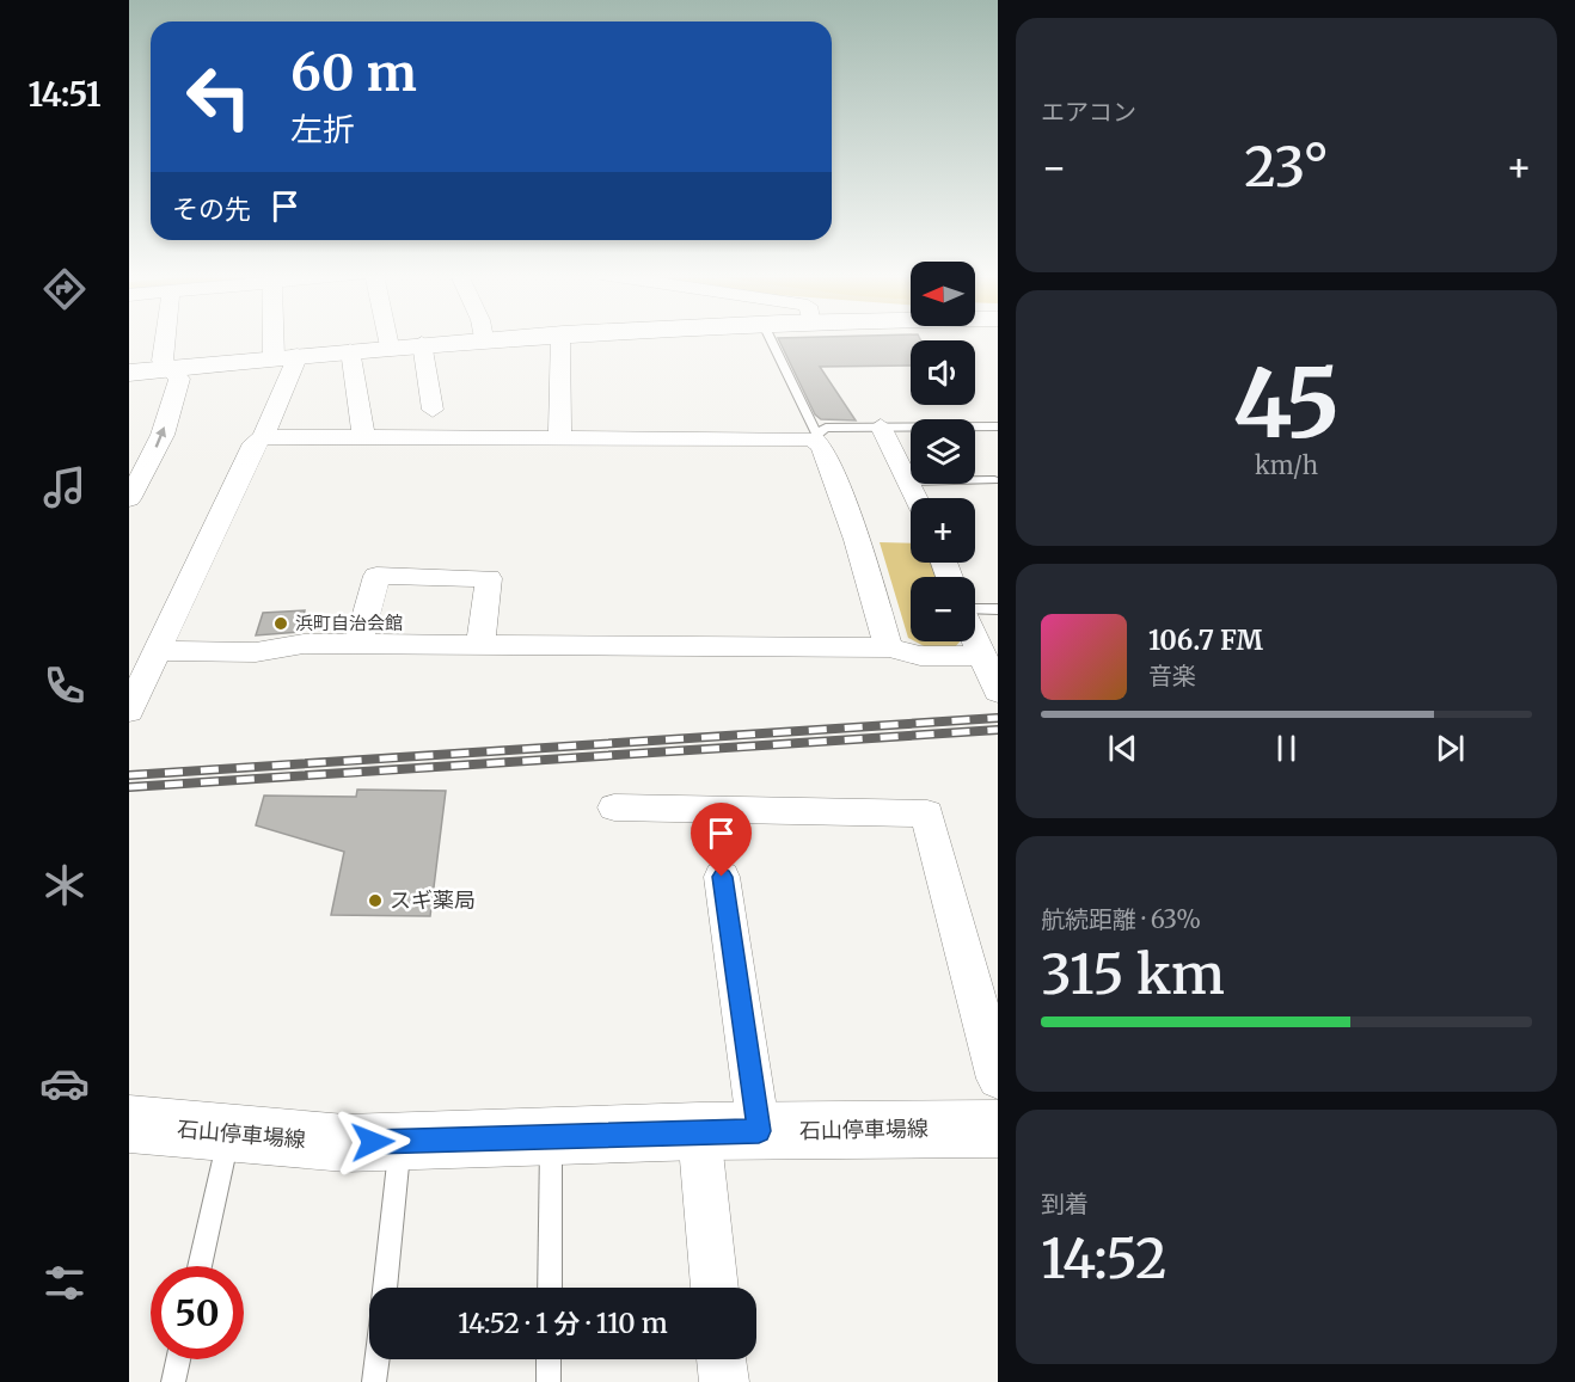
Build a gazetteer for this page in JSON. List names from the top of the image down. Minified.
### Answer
{"streets":{"main road":["石山停車場線"]},"places":["浜町自治会館","スギ薬局"],"north":"left","page":{"tabs":"14:51","tile":["エアコン",["45","km/h"],["航続距離 · 63%","315 km"],["到着","14:52"]],"turn":["60 m","左折"],"heat":["−","23°","+"],"then":"その先","map_buttons":["+","−"],"song":["106.7 FM","音楽"],"limit":"50","trip":"14:52 · 1 分 · 110 m"}}
